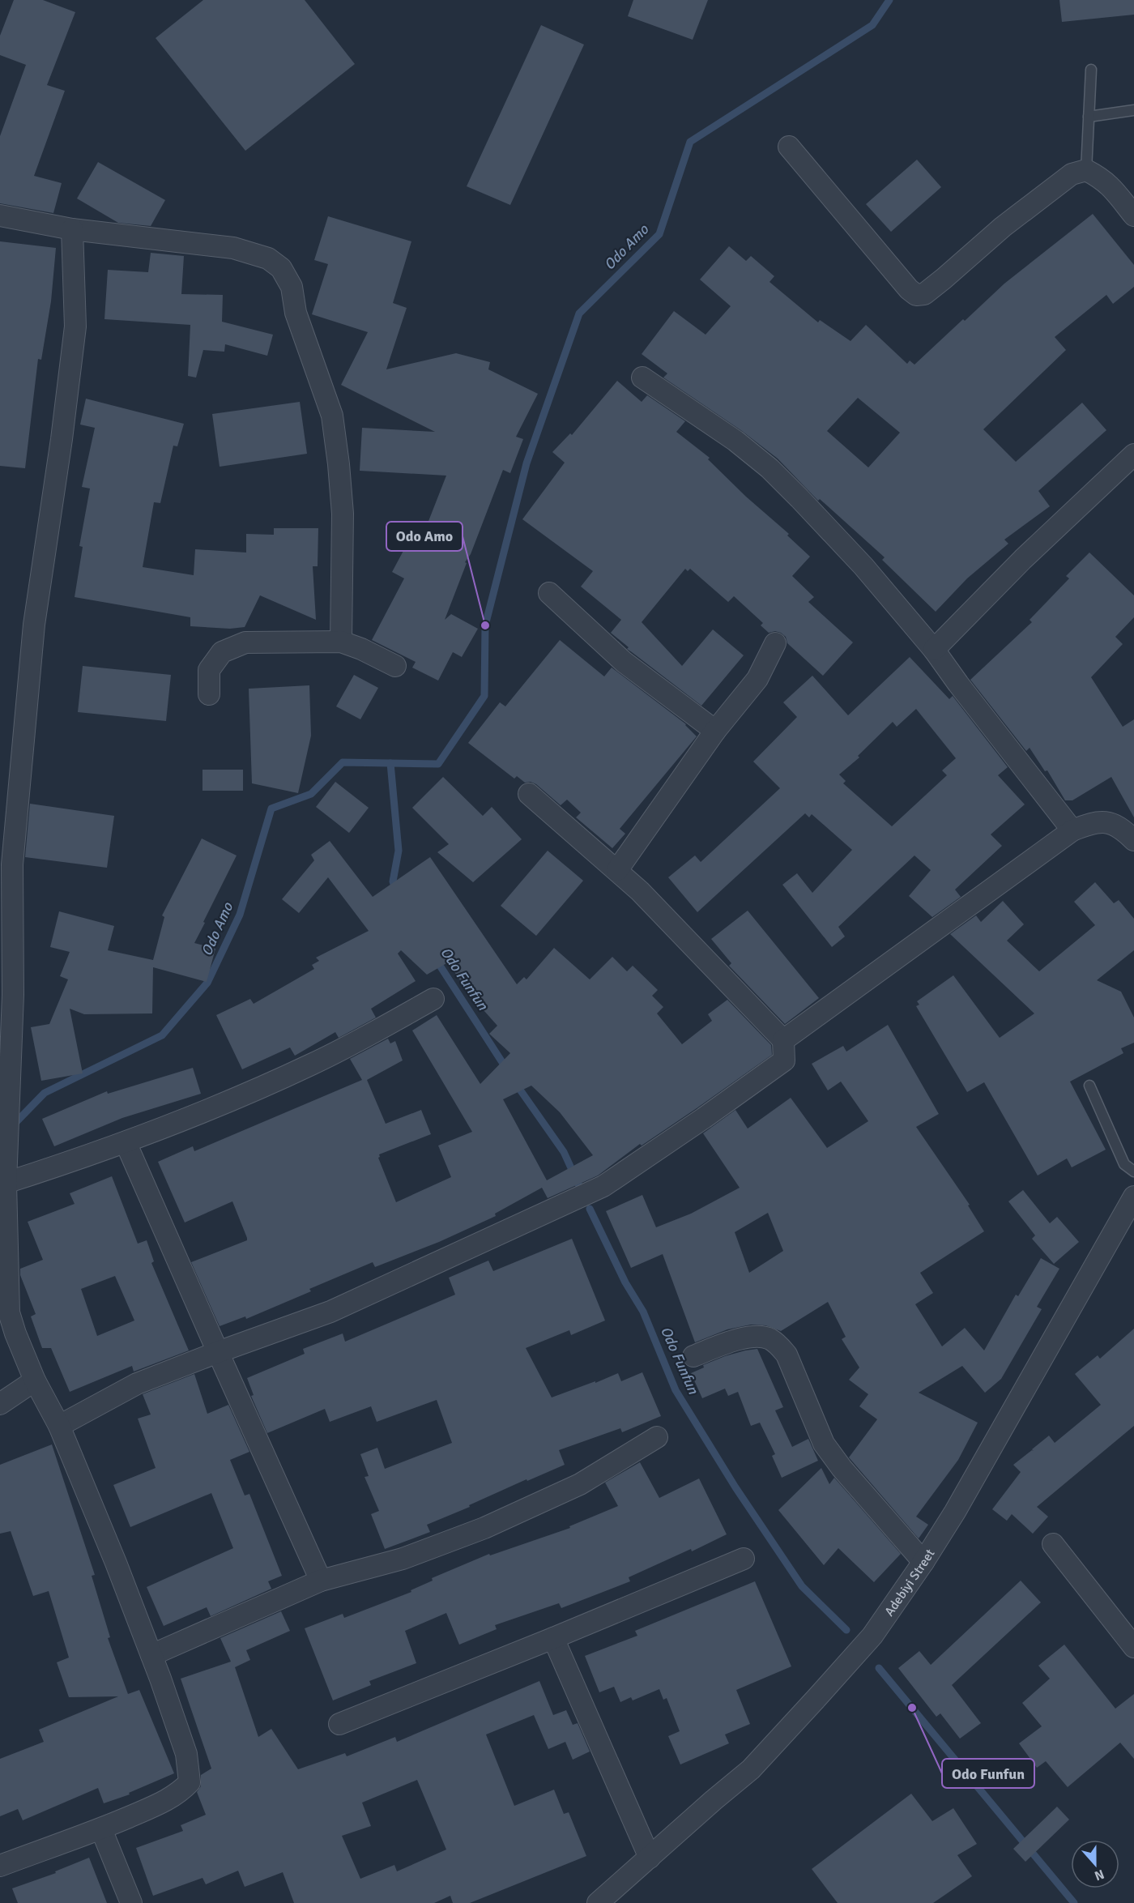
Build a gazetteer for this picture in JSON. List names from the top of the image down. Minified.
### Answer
{"streets":{"street":["Adebiyi Street"]},"water":["Odo Amo","Odo Funfun"],"places":["Odo Amo","Odo Funfun"],"north":"bottom"}
